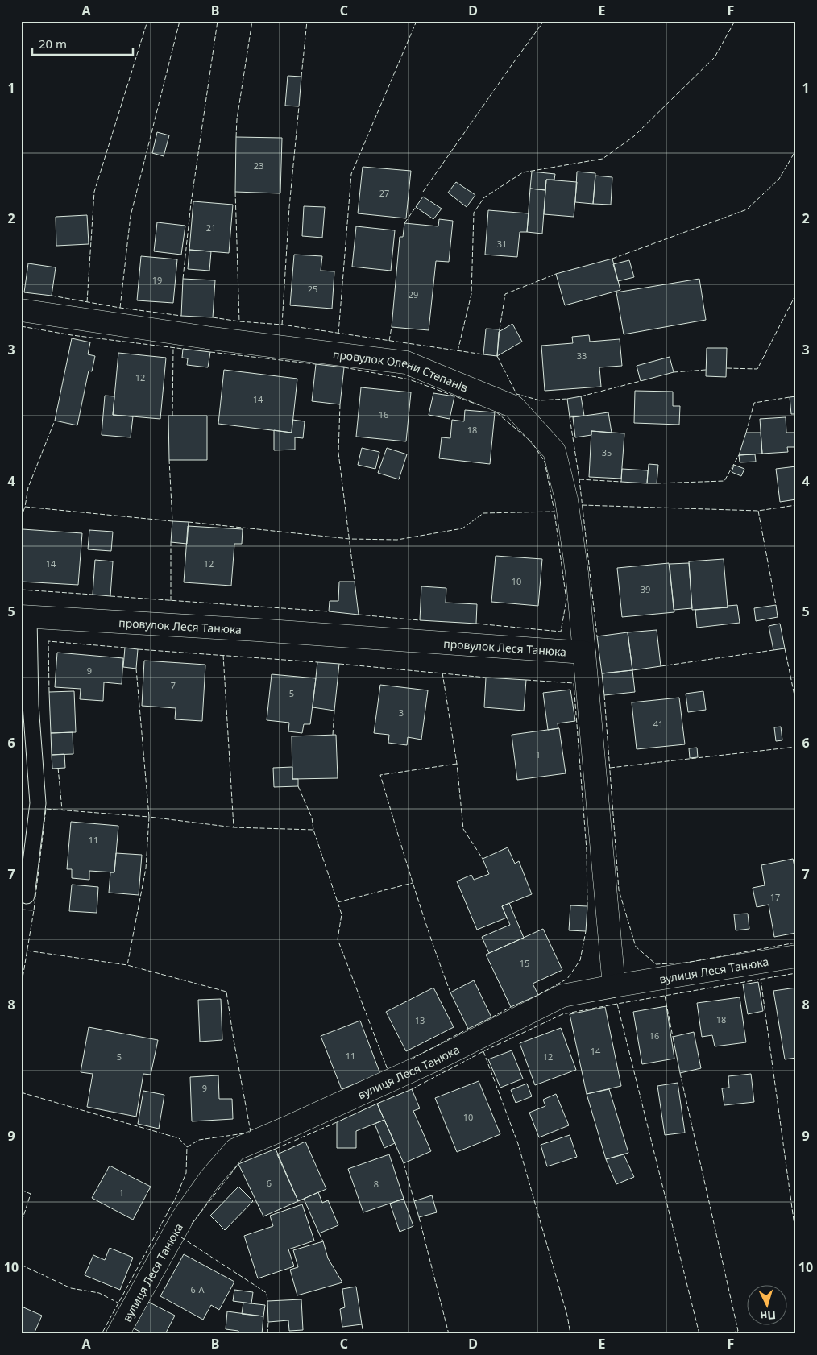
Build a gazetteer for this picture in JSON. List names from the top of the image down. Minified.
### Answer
{"streets":{"street":["провулок Олени Степанів","провулок Леся Танюка","вулиця Леся Танюка"]},"crossings":[["провулок Олени Степанів","провулок Леся Танюка"]],"house_numbers":["23","27","21","31","19","25","29","33","12","14","16","18","35","14","12","10","39","9","7","5","3","41","1","11","17","15","18","13","16","14","11","5","12","9","10","6","8","1","6-А"],"scale_bar":"20 m","north":"bottom","grid":{"columns":["A","B","C","D","E","F"],"rows":["1","2","3","4","5","6","7","8","9","10"]}}
